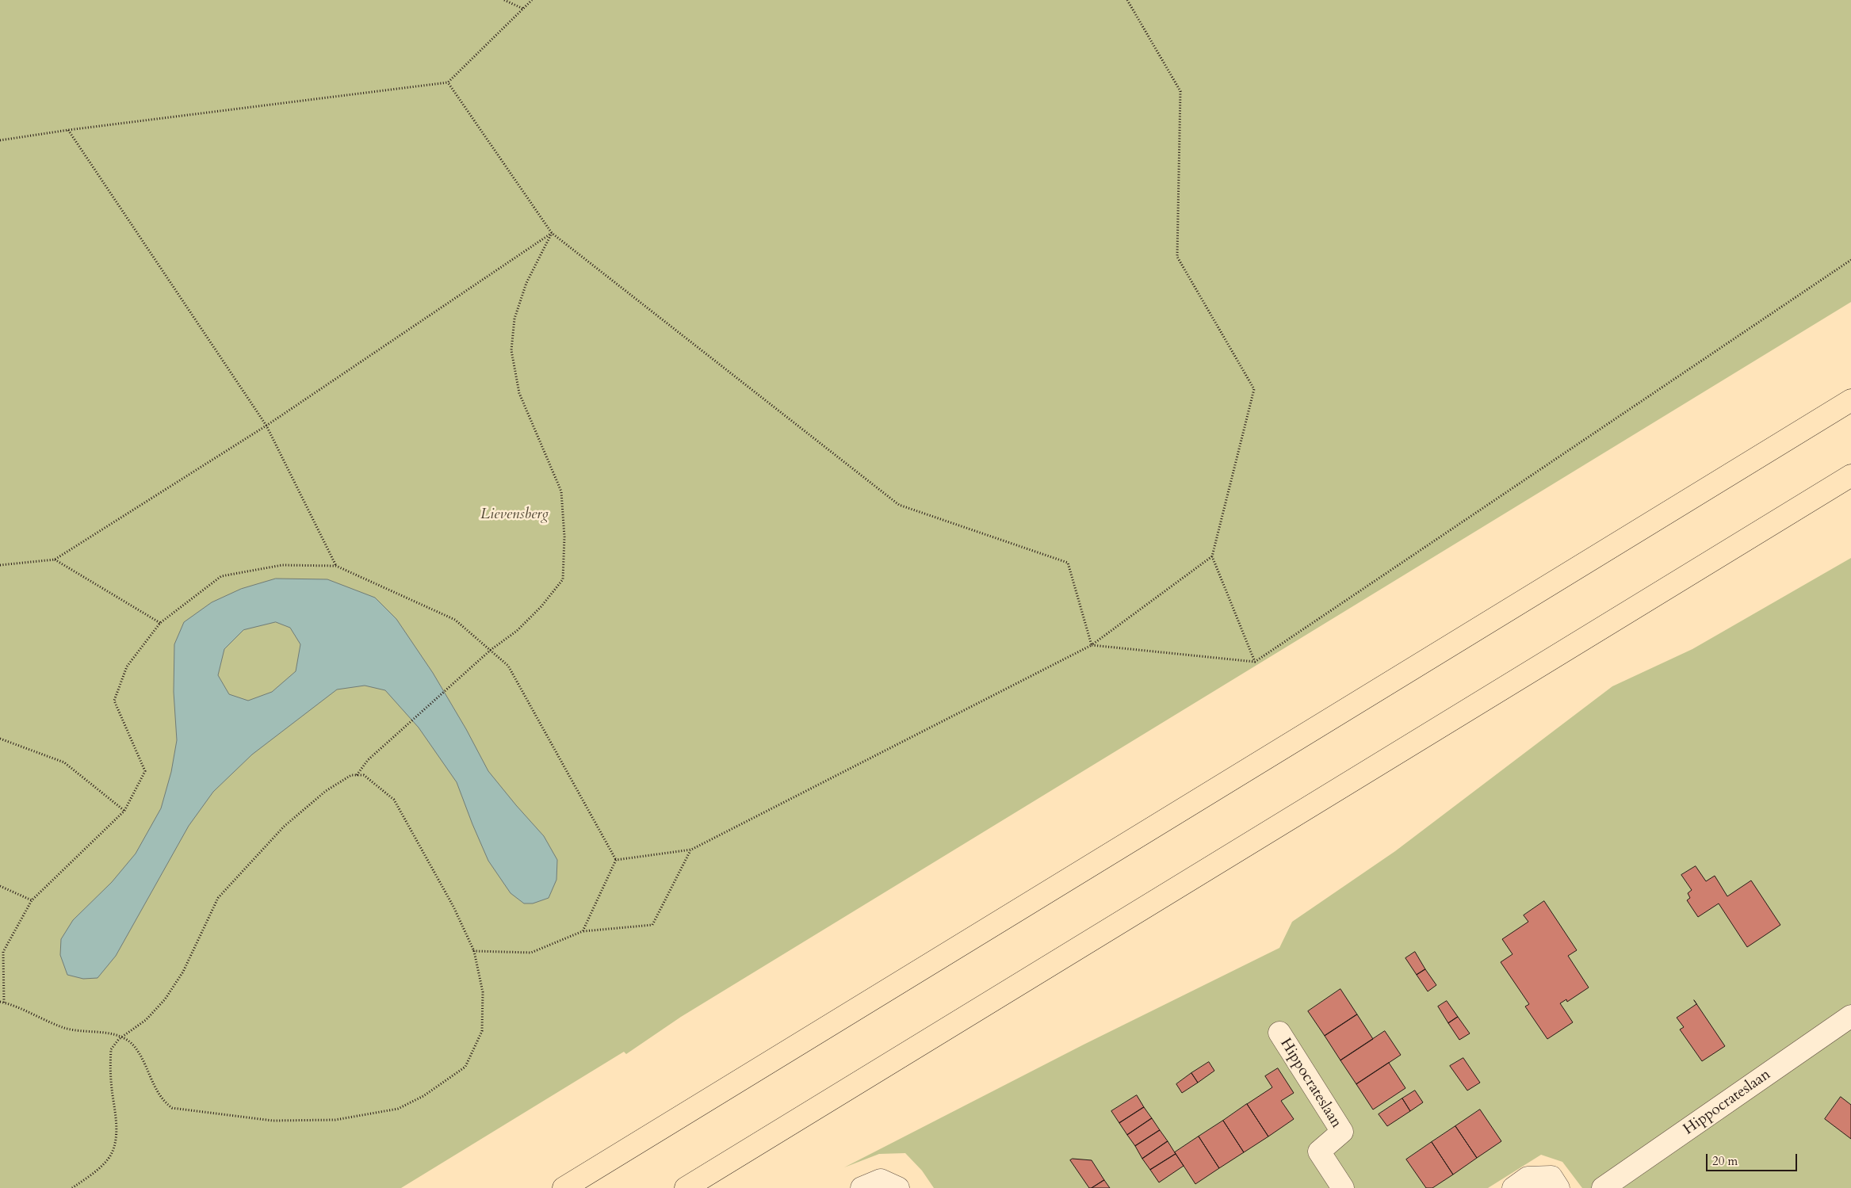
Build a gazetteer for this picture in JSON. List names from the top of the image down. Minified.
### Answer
{"streets":{"street":["Hippocrateslaan"]},"parks":["Lievensberg"],"scale_bar":"20 m"}
